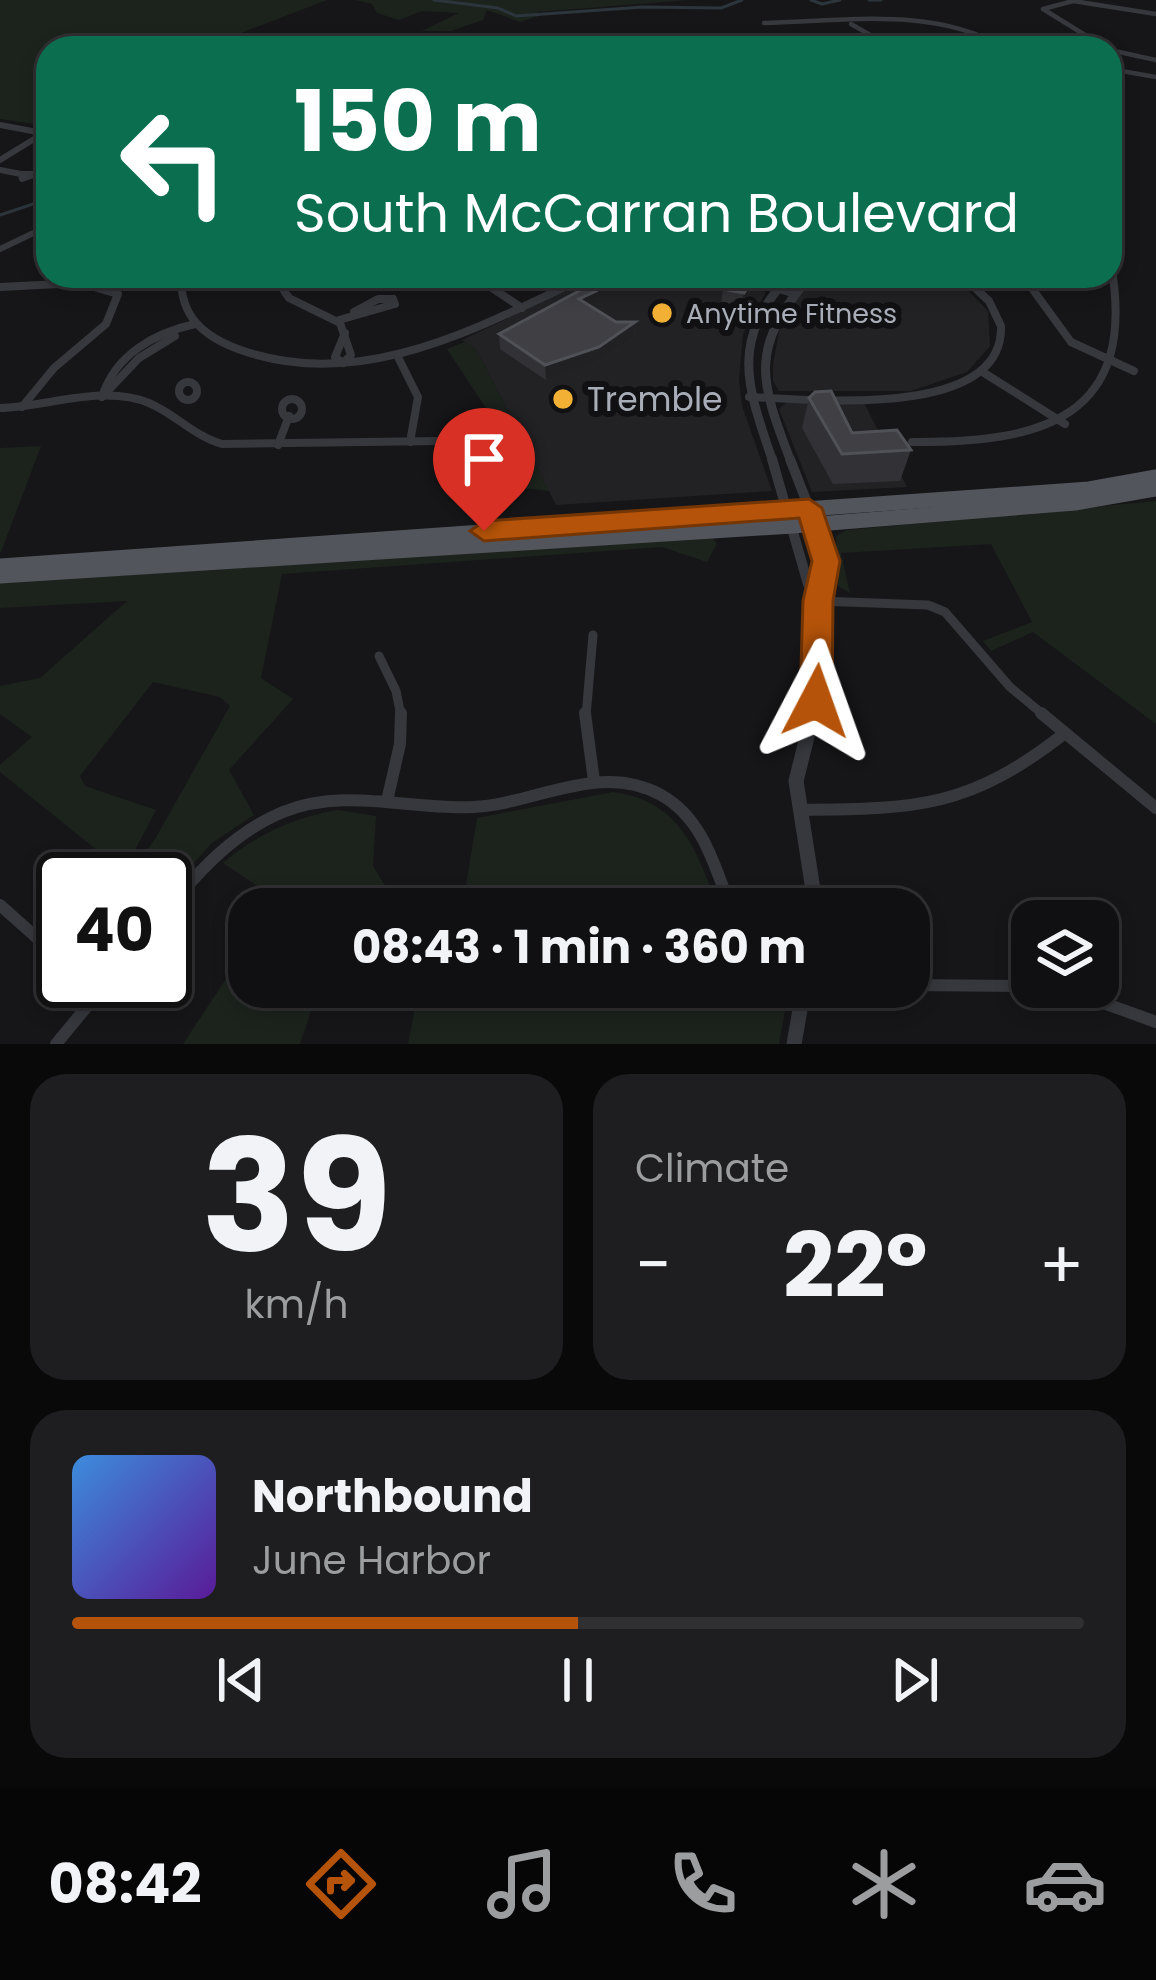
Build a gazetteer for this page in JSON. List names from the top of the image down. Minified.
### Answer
{"places":["Anytime Fitness","Tremble"],"page":{"turn":["150 m","South McCarran Boulevard"],"limit":"40","trip":"08:43 · 1 min · 360 m","tile":[["39","km/h"],"Climate"],"heat":["−","22°","+"],"song":["Northbound","June Harbor"],"tabs":"08:42"}}
